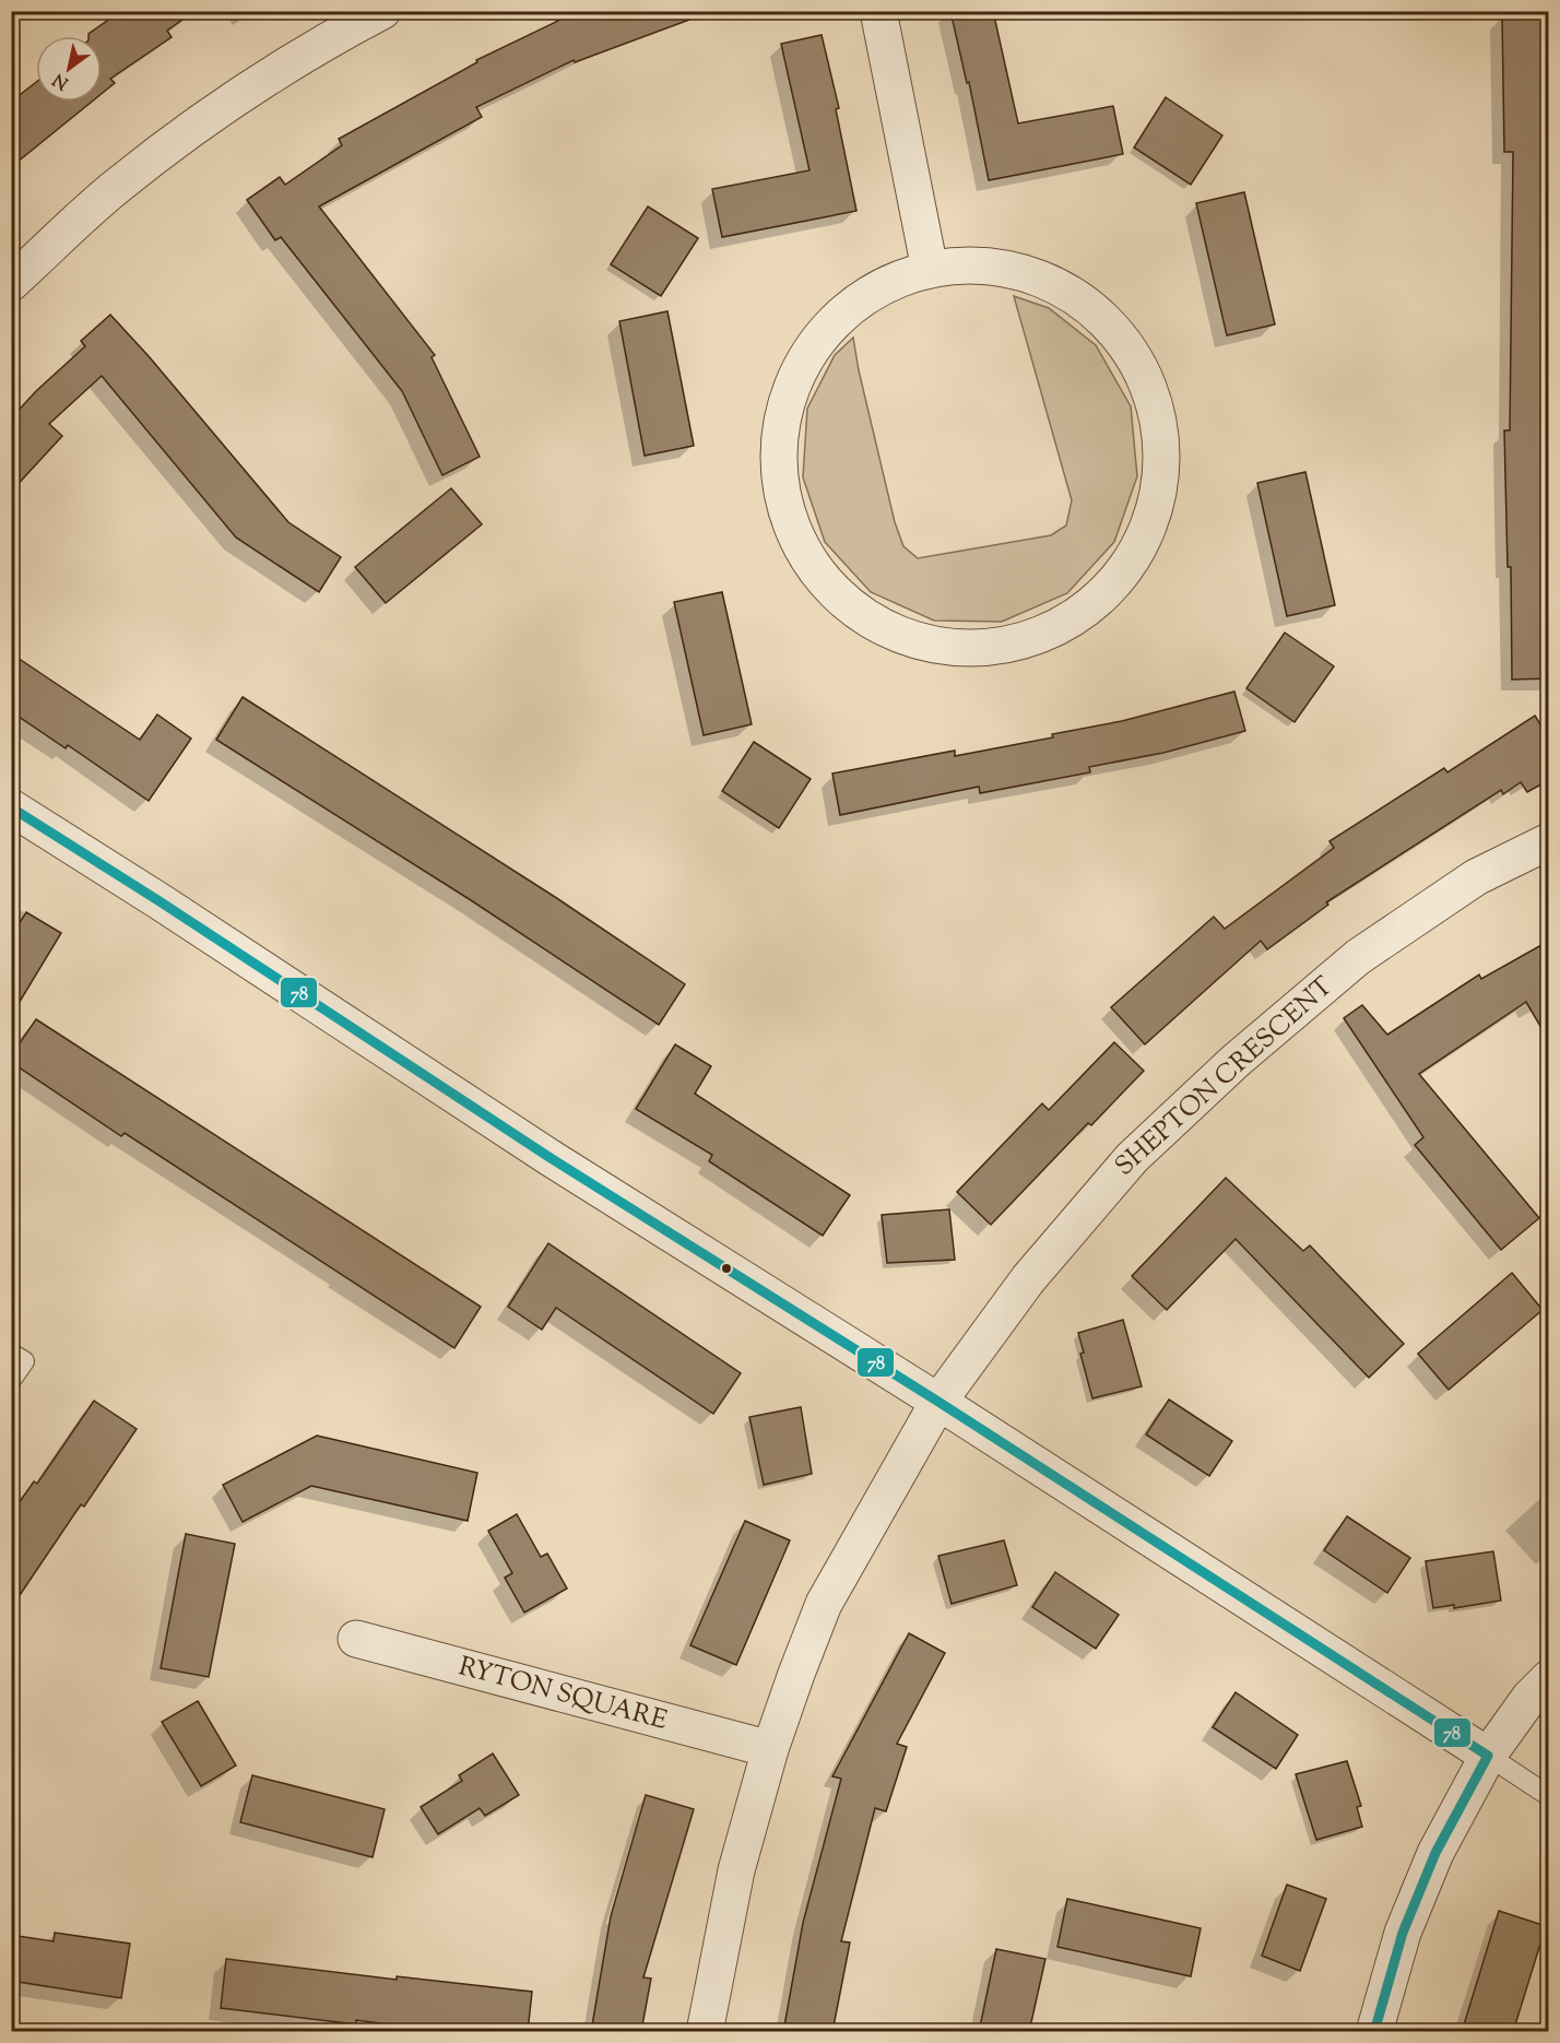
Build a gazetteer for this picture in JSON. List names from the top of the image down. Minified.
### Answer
{"streets":{"street":["SHEPTON CRESCENT","RYTON SQUARE"]},"crossings":[["SHEPTON CRESCENT","RYTON SQUARE"]],"lines":["transit line 78"],"north":"bottom left"}
